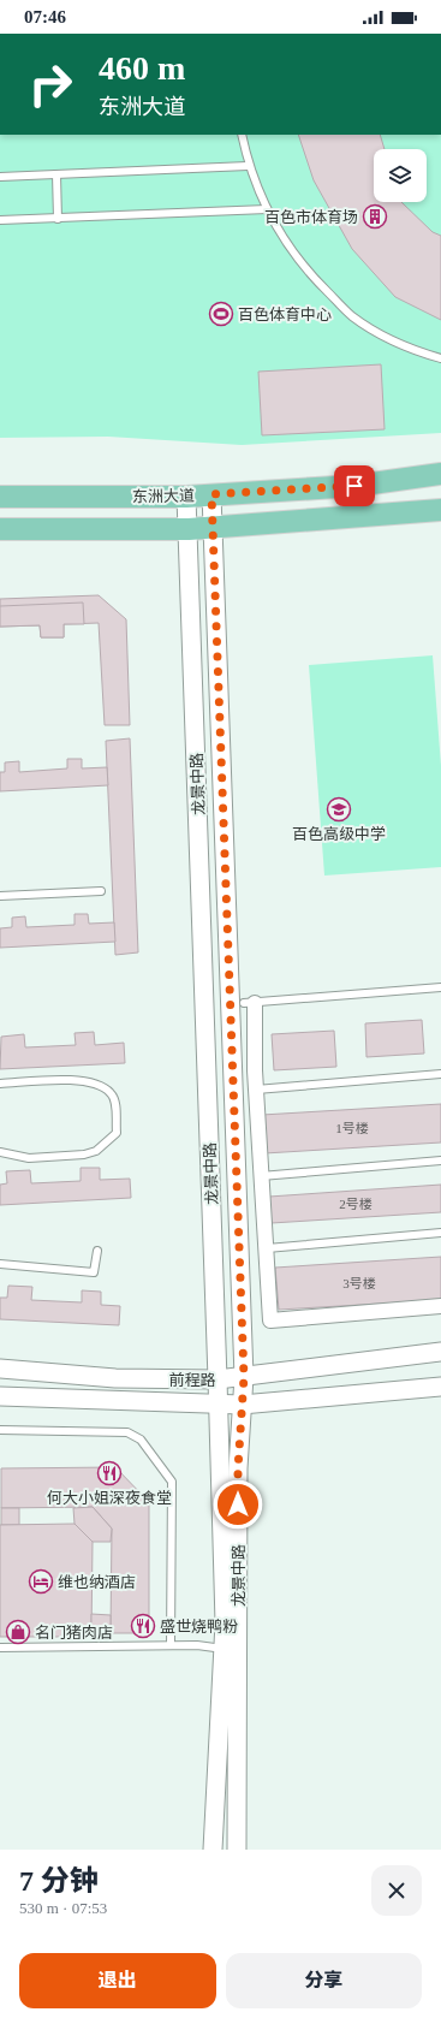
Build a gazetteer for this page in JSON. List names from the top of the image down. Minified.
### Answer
{"streets":{"main road":["东洲大道"],"street":["龙景中路","前程路"]},"crossings":[["东洲大道","龙景中路"],["龙景中路","前程路"]],"places":{"building":["百色市体育场"],"sports":["百色体育中心"],"school or university":["百色高级中学"],"restaurant":["何大小姐深夜食堂","盛世烧鸭粉"],"hotel":["维也纳酒店"],"shop":["名门猪肉店"]},"house_numbers":["1号楼","2号楼","3号楼"],"page":{"status":"07:46","turn":["460 m","东洲大道"],"heading":["7 分钟","530 m · 07:53"],"buttons":["退出","分享"]}}
